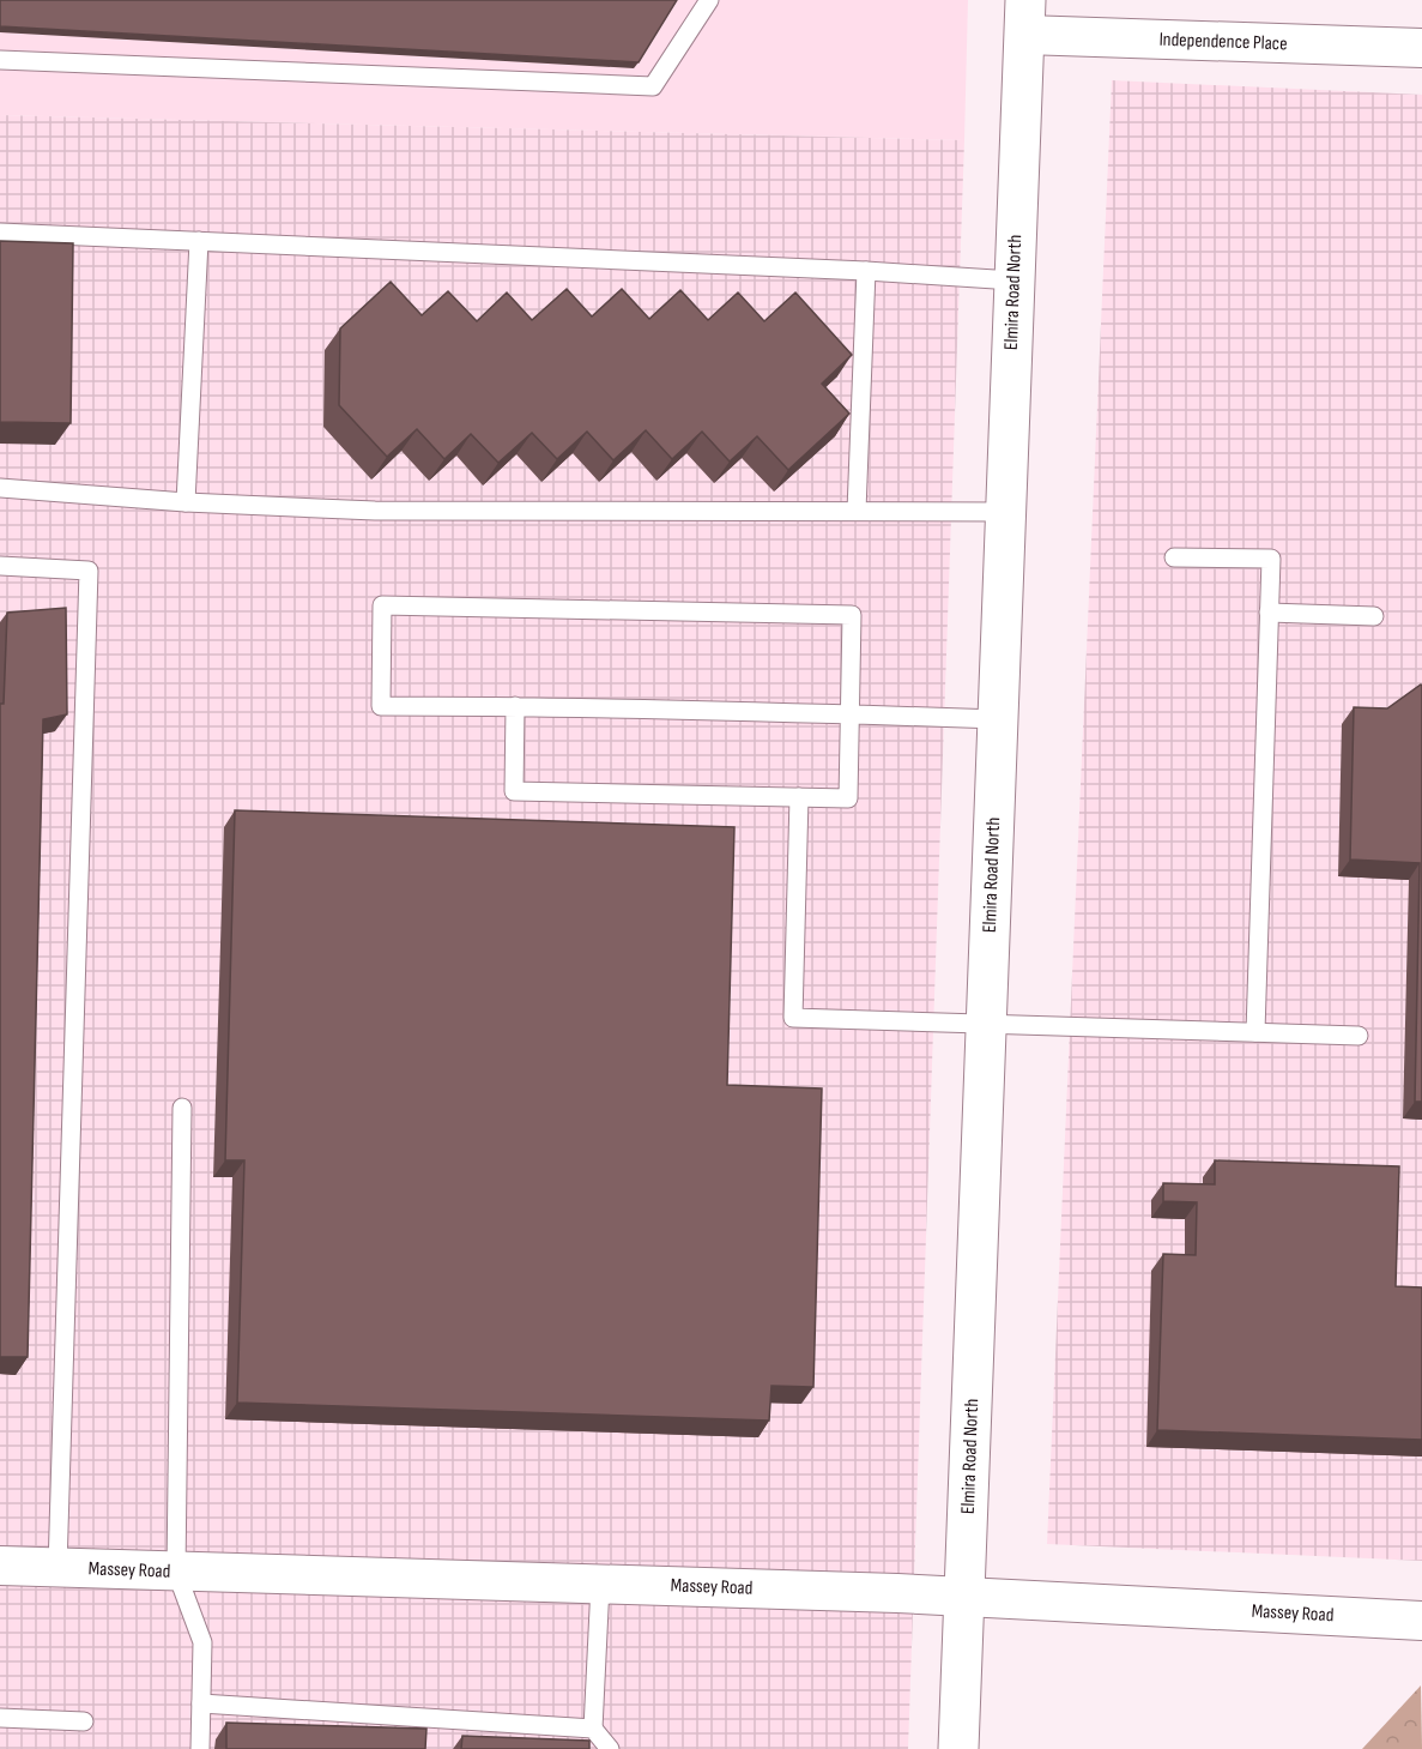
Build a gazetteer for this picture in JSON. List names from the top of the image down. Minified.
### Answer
{"streets":{"main road":["Elmira Road North"],"street":["Independence Place","Massey Road"]},"crossings":[["Independence Place","Elmira Road North"],["Elmira Road North","Massey Road"]]}
